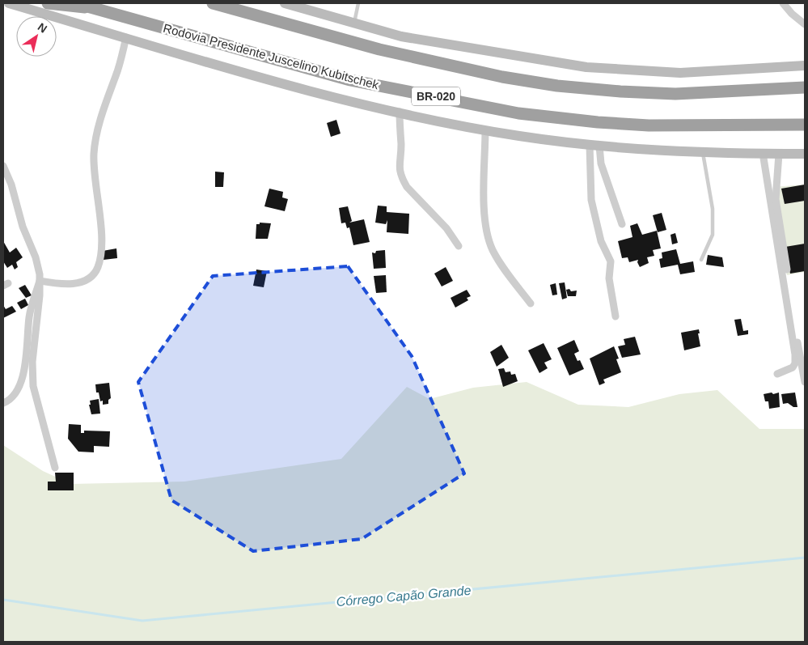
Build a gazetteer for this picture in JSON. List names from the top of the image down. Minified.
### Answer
{"streets":{"highway":["Rodovia Presidente Juscelino Kubitschek","BR-020"]},"water":["Córrego Capão Grande"],"north":"top right"}
